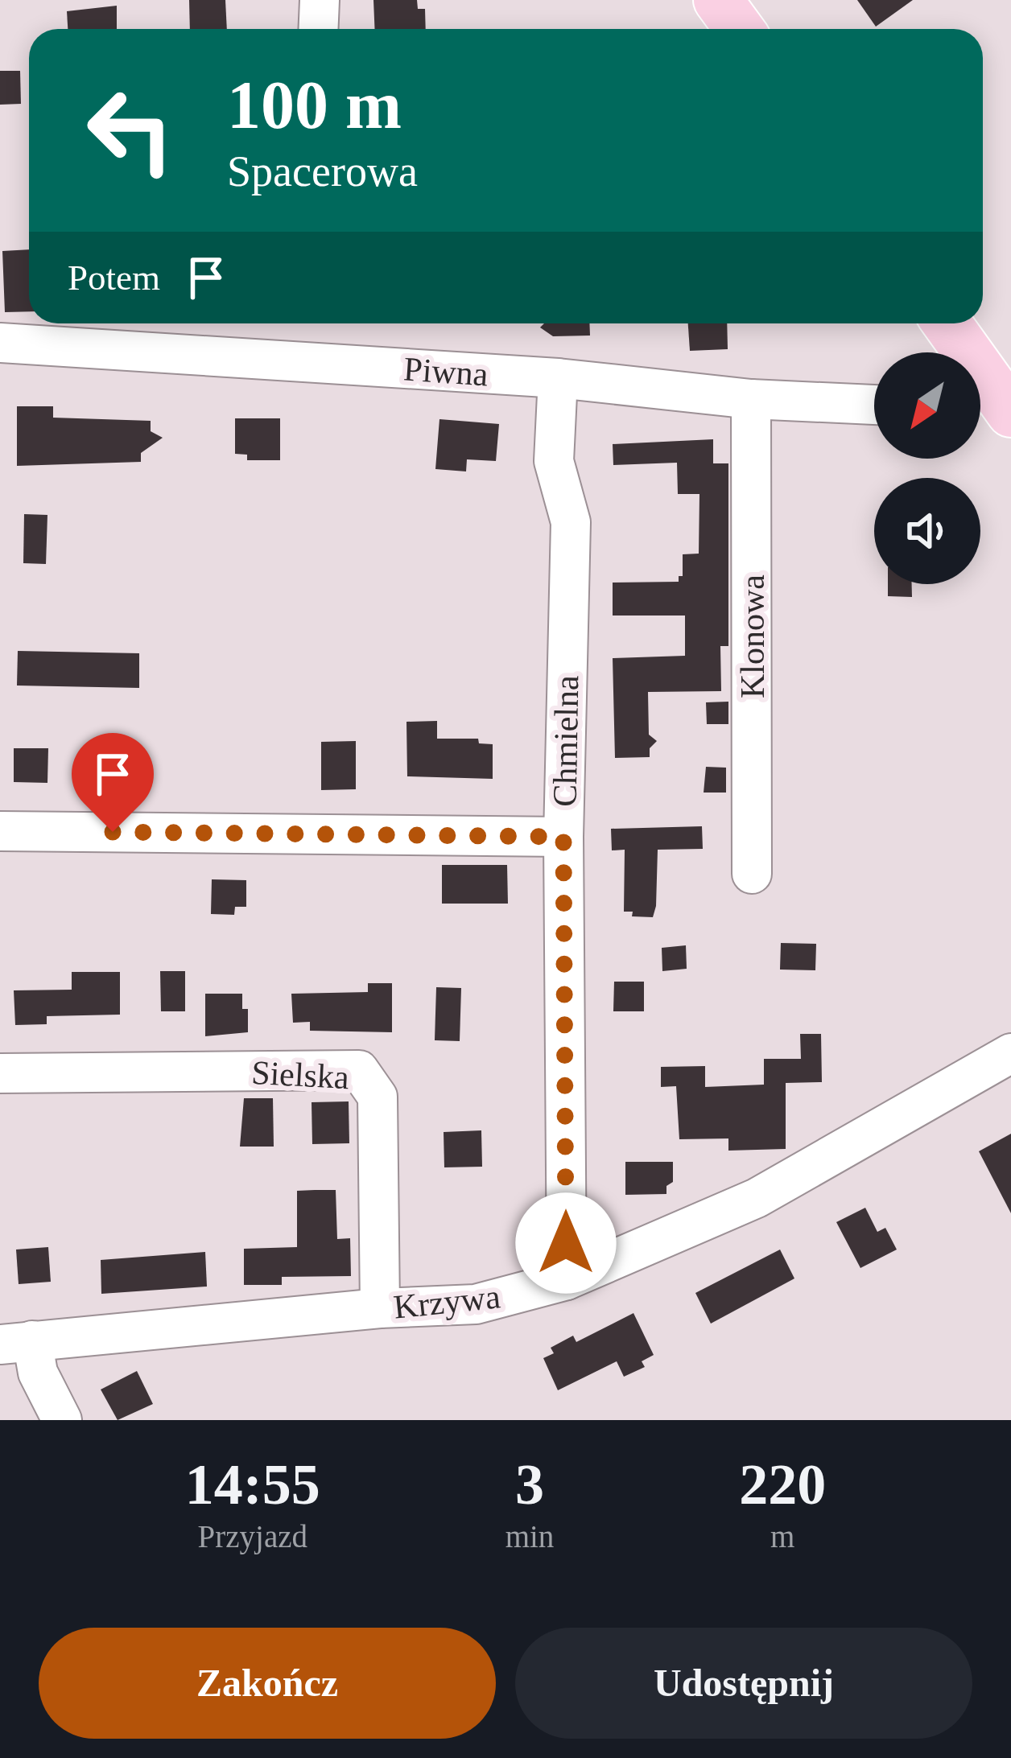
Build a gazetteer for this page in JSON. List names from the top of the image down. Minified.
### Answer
{"streets":{"street":["Piwna","Klonowa","Chmielna","Sielska","Krzywa"]},"crossings":[["Piwna","Klonowa"],["Piwna","Chmielna"],["Chmielna","Krzywa"],["Sielska","Krzywa"]],"north":"bottom left","page":{"turn":["100 m","Spacerowa"],"then":"Potem","eta":["14:55","Przyjazd","3","min","220","m"],"buttons":["Zakończ","Udostępnij"]}}
